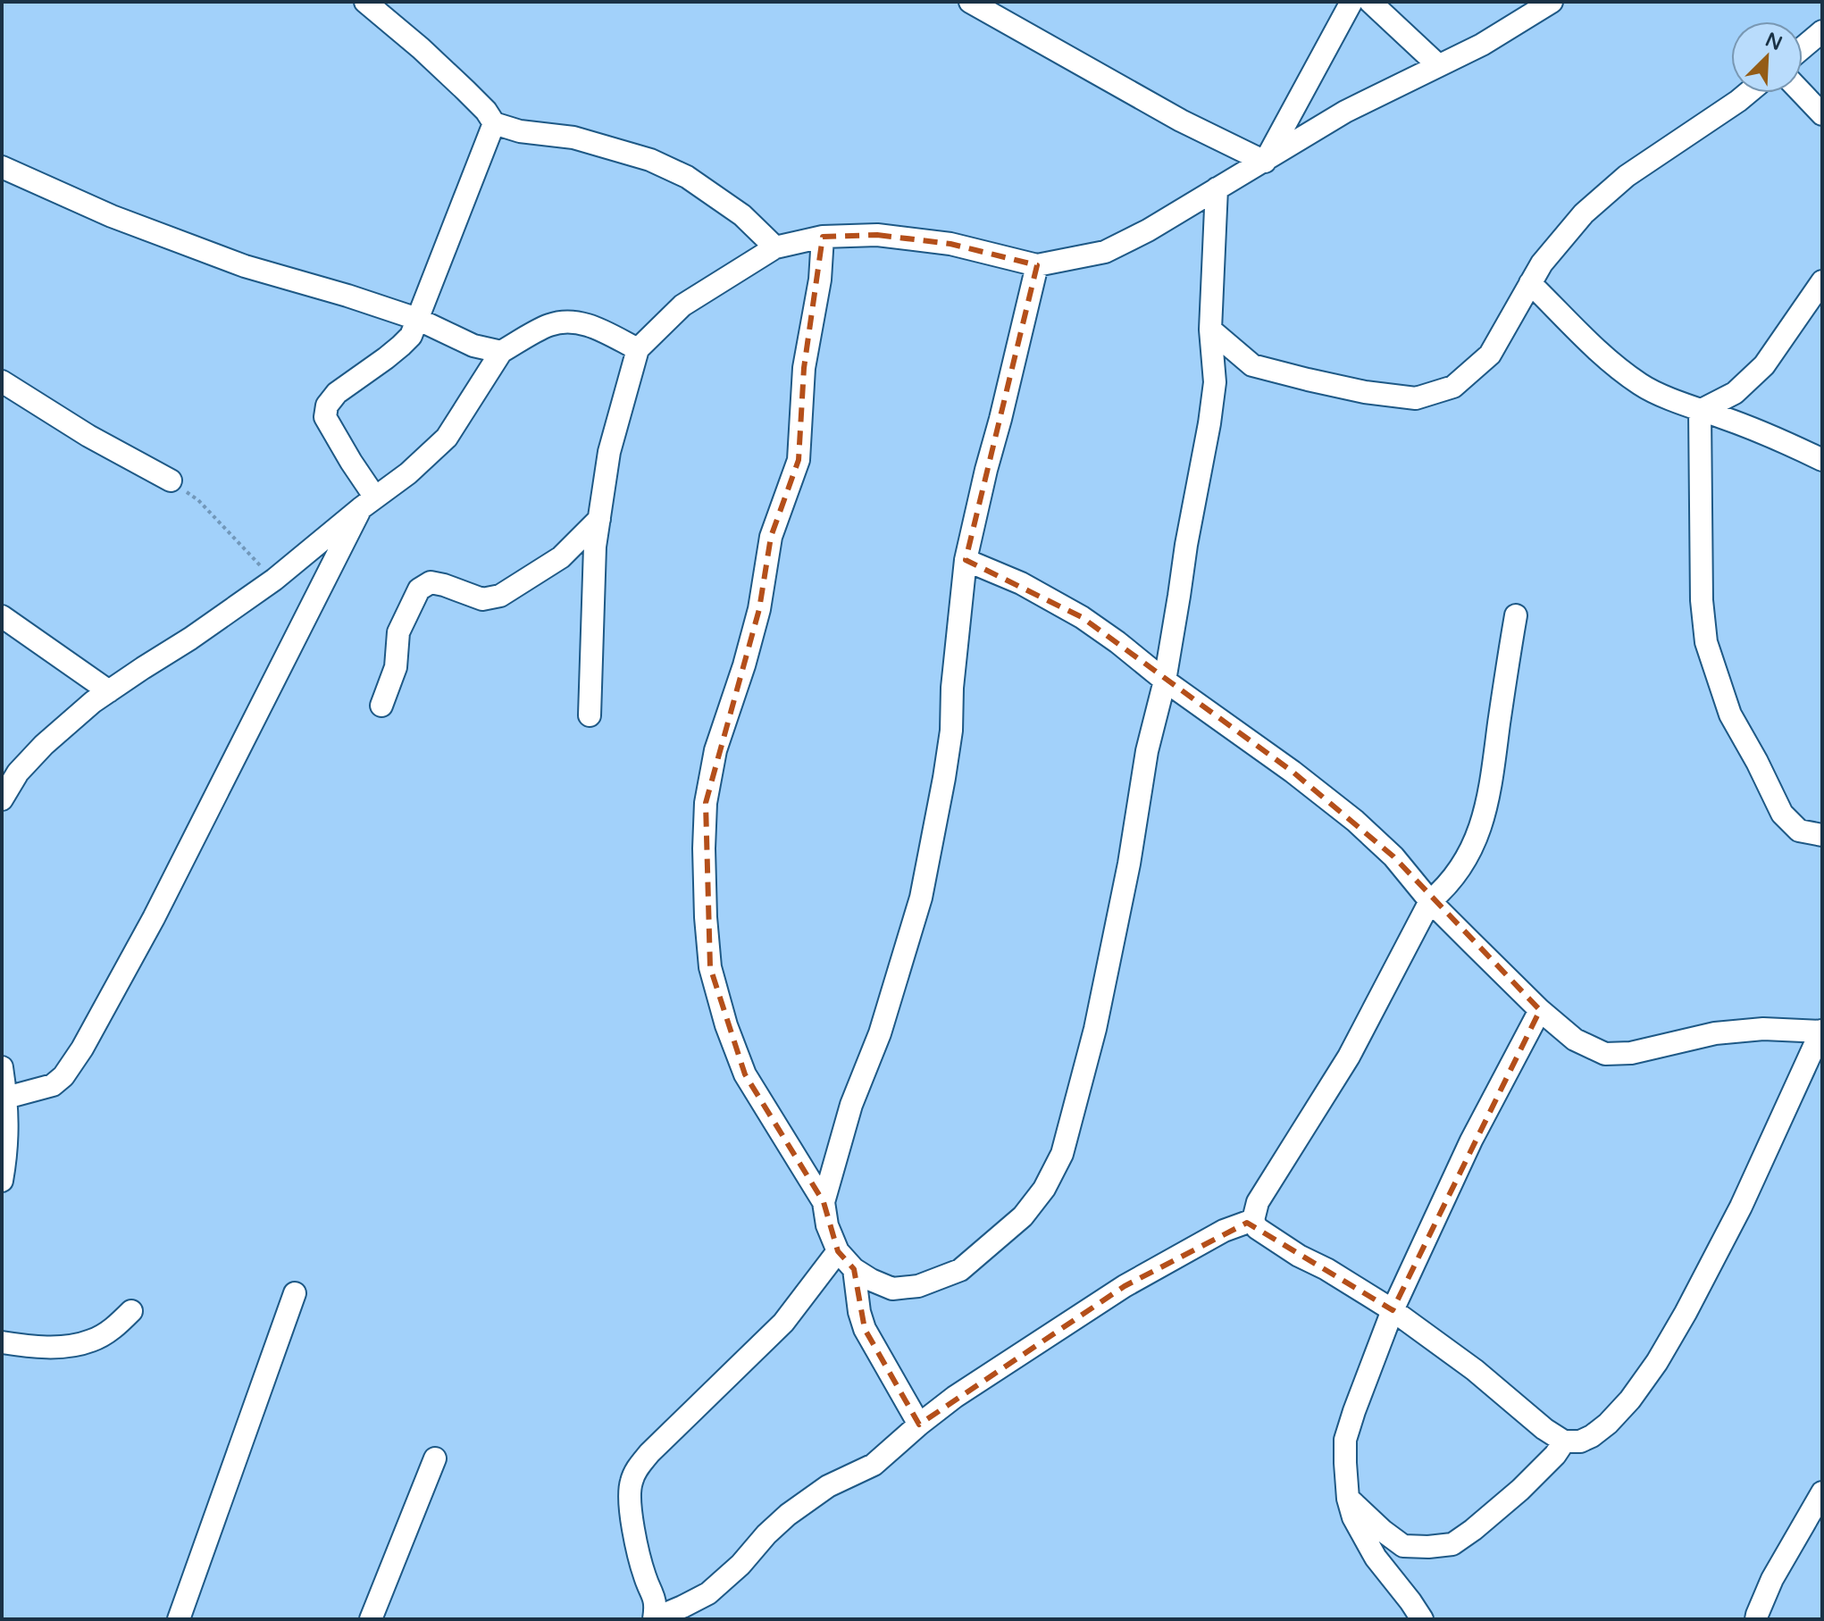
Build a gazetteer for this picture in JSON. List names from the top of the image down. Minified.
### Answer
{"north":"top right"}
